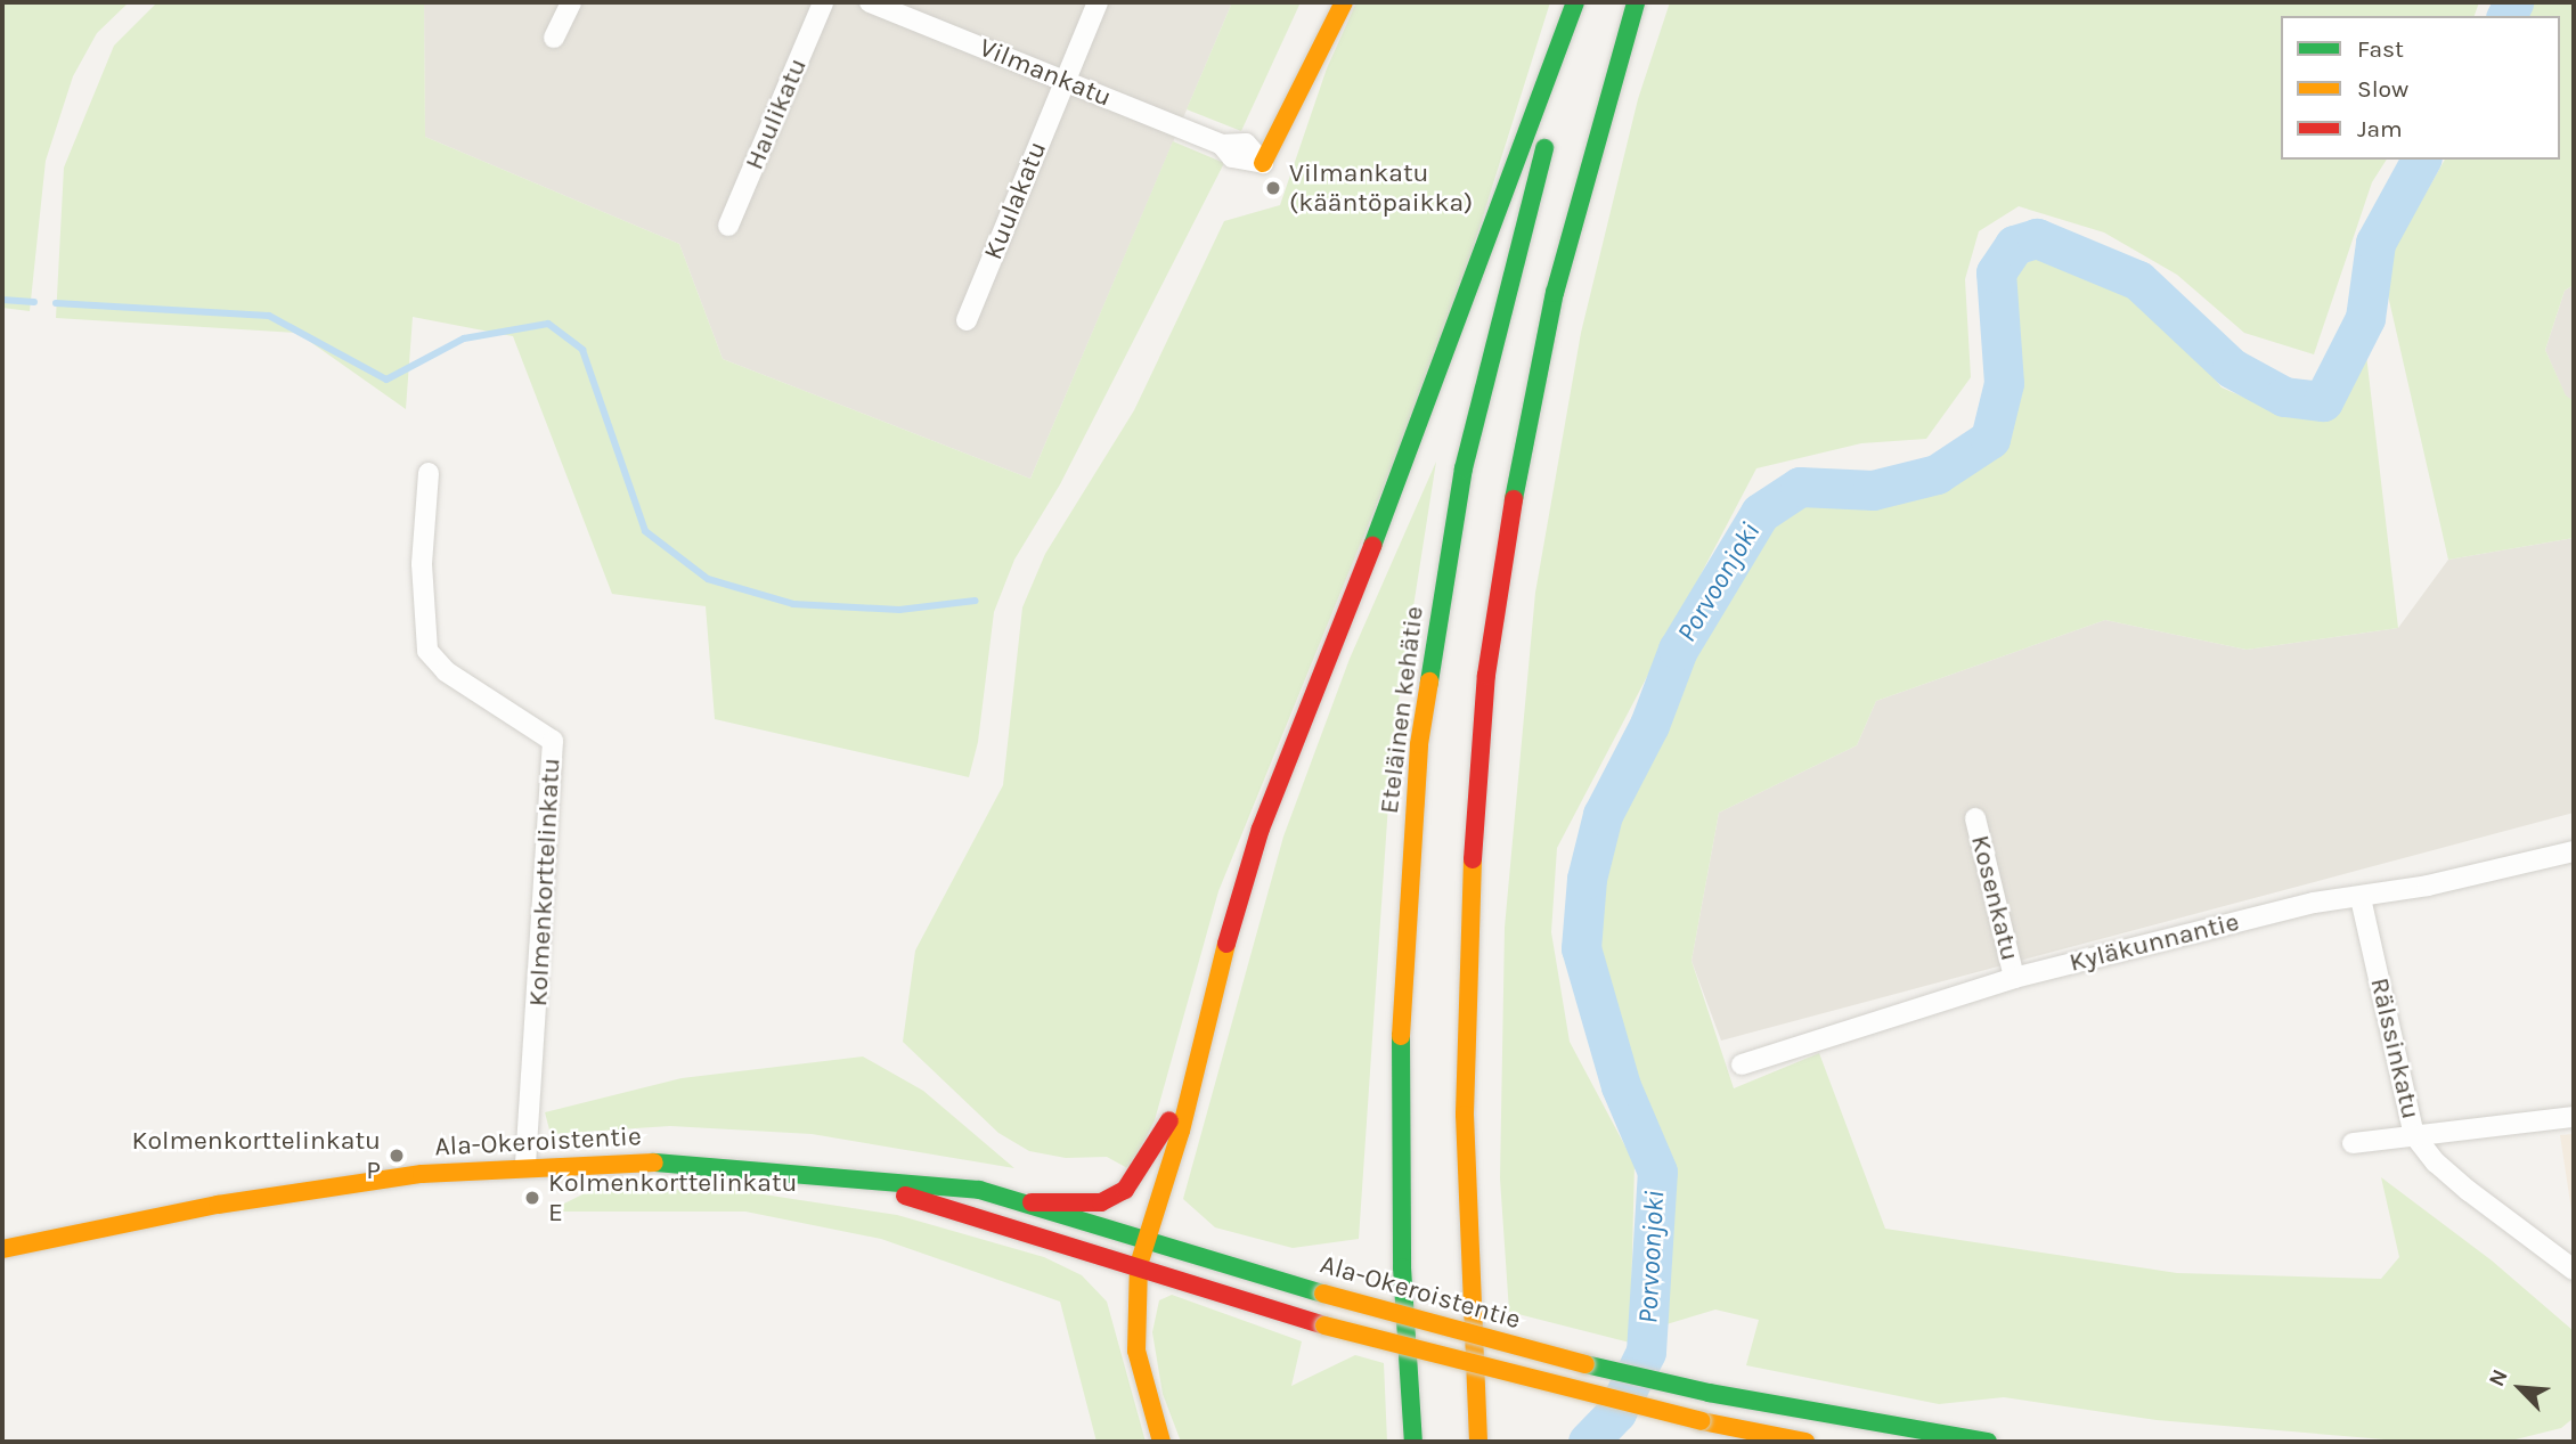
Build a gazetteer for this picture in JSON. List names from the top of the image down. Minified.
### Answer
{"streets":{"main road":["Eteläinen kehätie","Ala-Okeroistentie"],"street":["Vilmankatu","Haulikatu","Kuulakatu","Kolmenkorttelinkatu","Kosenkatu","Kyläkunnantie","Rälssinkatu"]},"crossings":[["Vilmankatu","Kuulakatu"],["Kolmenkorttelinkatu","Ala-Okeroistentie"],["Kosenkatu","Kyläkunnantie"],["Kyläkunnantie","Rälssinkatu"]],"water":["Porvoonjoki"],"places":["Vilmankatu (kääntöpaikka)","Kolmenkorttelinkatu P","Kolmenkorttelinkatu E"],"legend":["Fast","Slow","Jam"],"north":"top left"}
